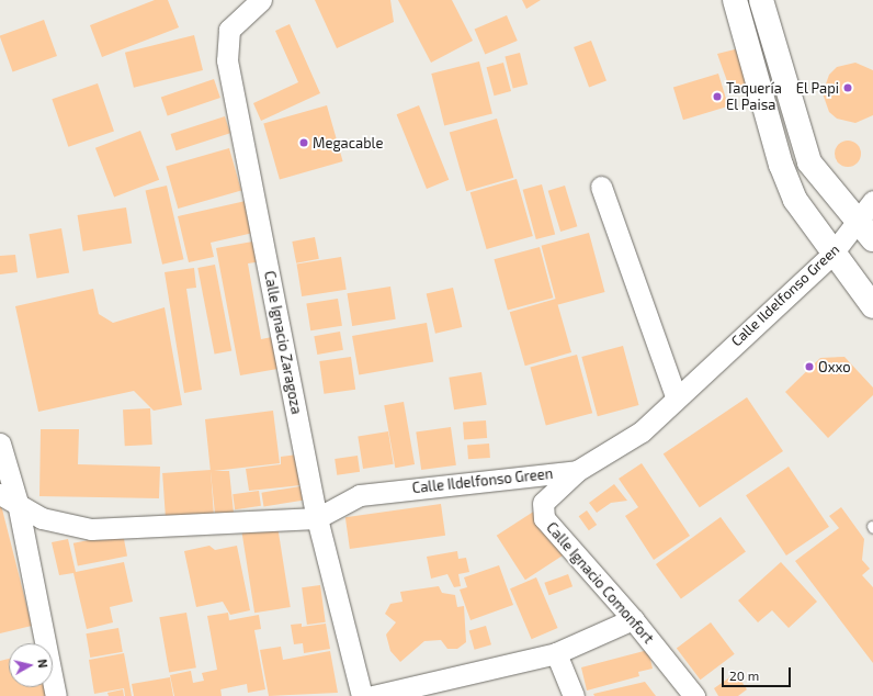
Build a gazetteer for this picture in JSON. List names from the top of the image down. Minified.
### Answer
{"streets":{"street":["Calle Ildelfonso Green","Calle Ignacio Zaragoza","Calle Ignacio Comonfort"]},"crossings":[["Calle Ildelfonso Green","Calle Ignacio Zaragoza"],["Calle Ildelfonso Green","Calle Ignacio Comonfort"]],"places":["El Papi","Taquería El Paisa","Megacable","Oxxo"],"scale_bar":"20 m","north":"right"}
